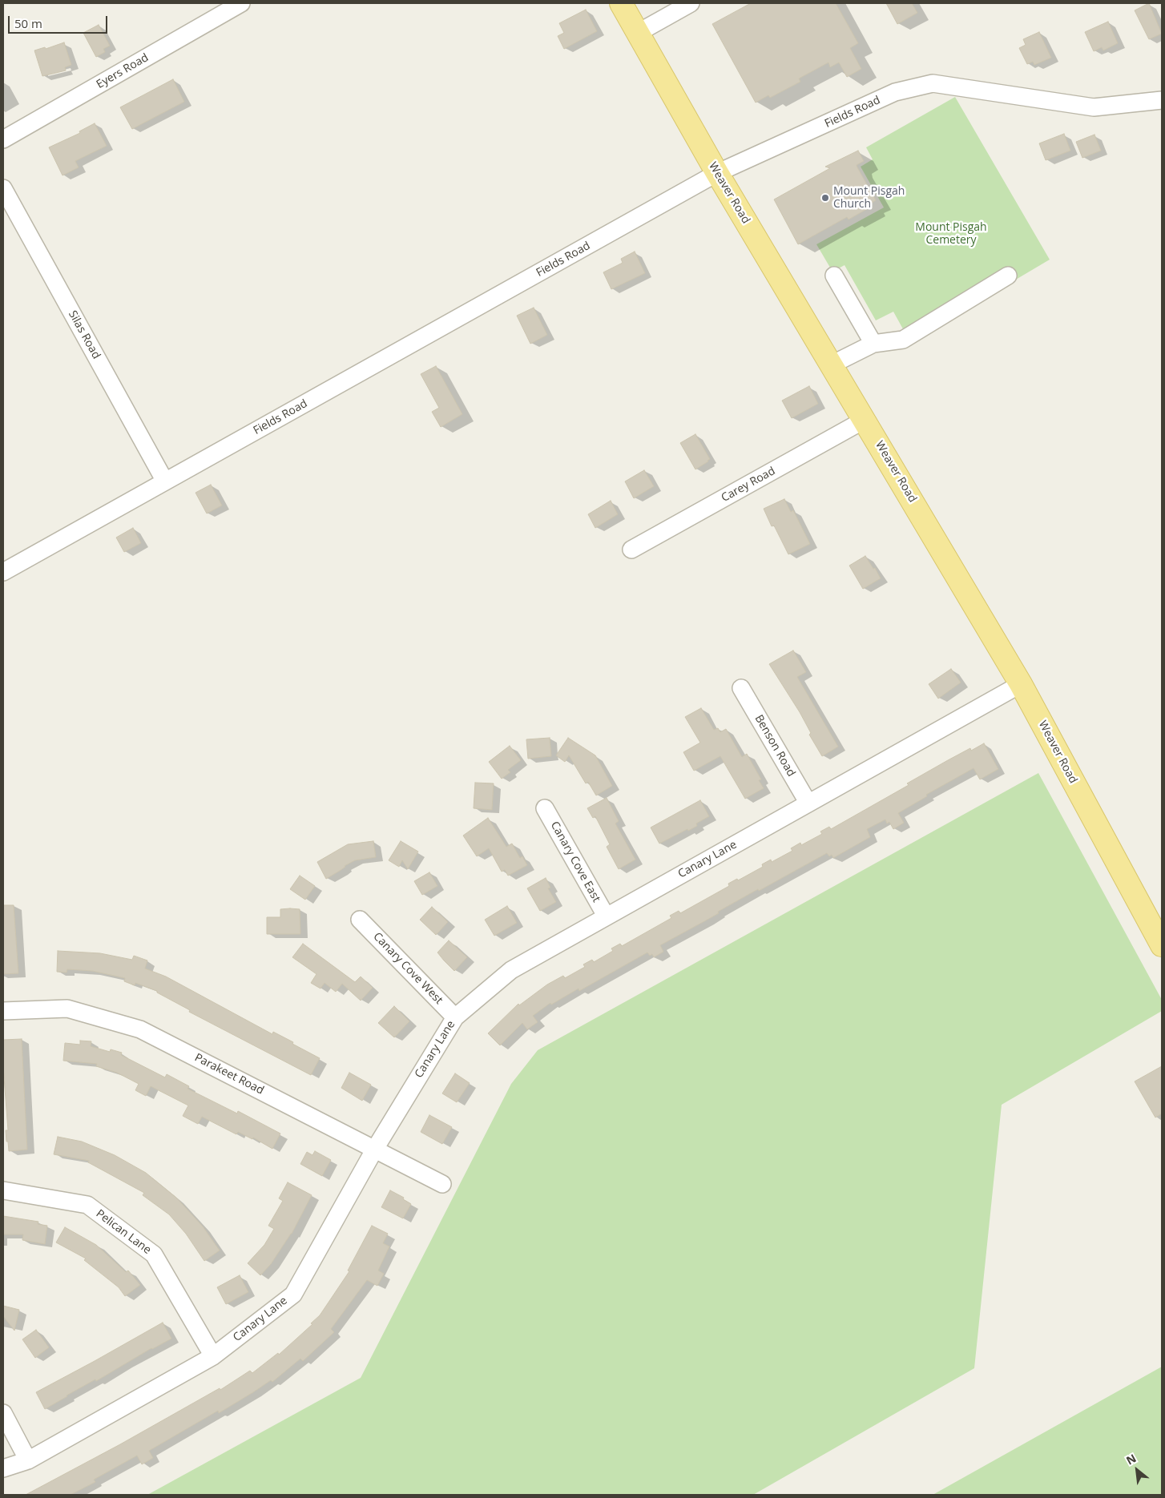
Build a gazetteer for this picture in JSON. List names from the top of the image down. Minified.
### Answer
{"streets":{"main road":["Weaver Road"],"street":["Eyers Road","Fields Road","Silas Road","Carey Road","Benson Road","Canary Lane","Canary Cove East","Canary Cove West","Parakeet Road","Pelican Lane"]},"crossings":[["Fields Road","Weaver Road"],["Fields Road","Silas Road"],["Weaver Road","Carey Road"],["Weaver Road","Canary Lane"],["Benson Road","Canary Lane"],["Canary Lane","Canary Cove East"],["Canary Lane","Canary Cove West"],["Canary Lane","Parakeet Road"],["Canary Lane","Pelican Lane"]],"parks":["Mount Pisgah Cemetery"],"places":["Mount Pisgah Church"],"scale_bar":"50 m","north":"top left"}
